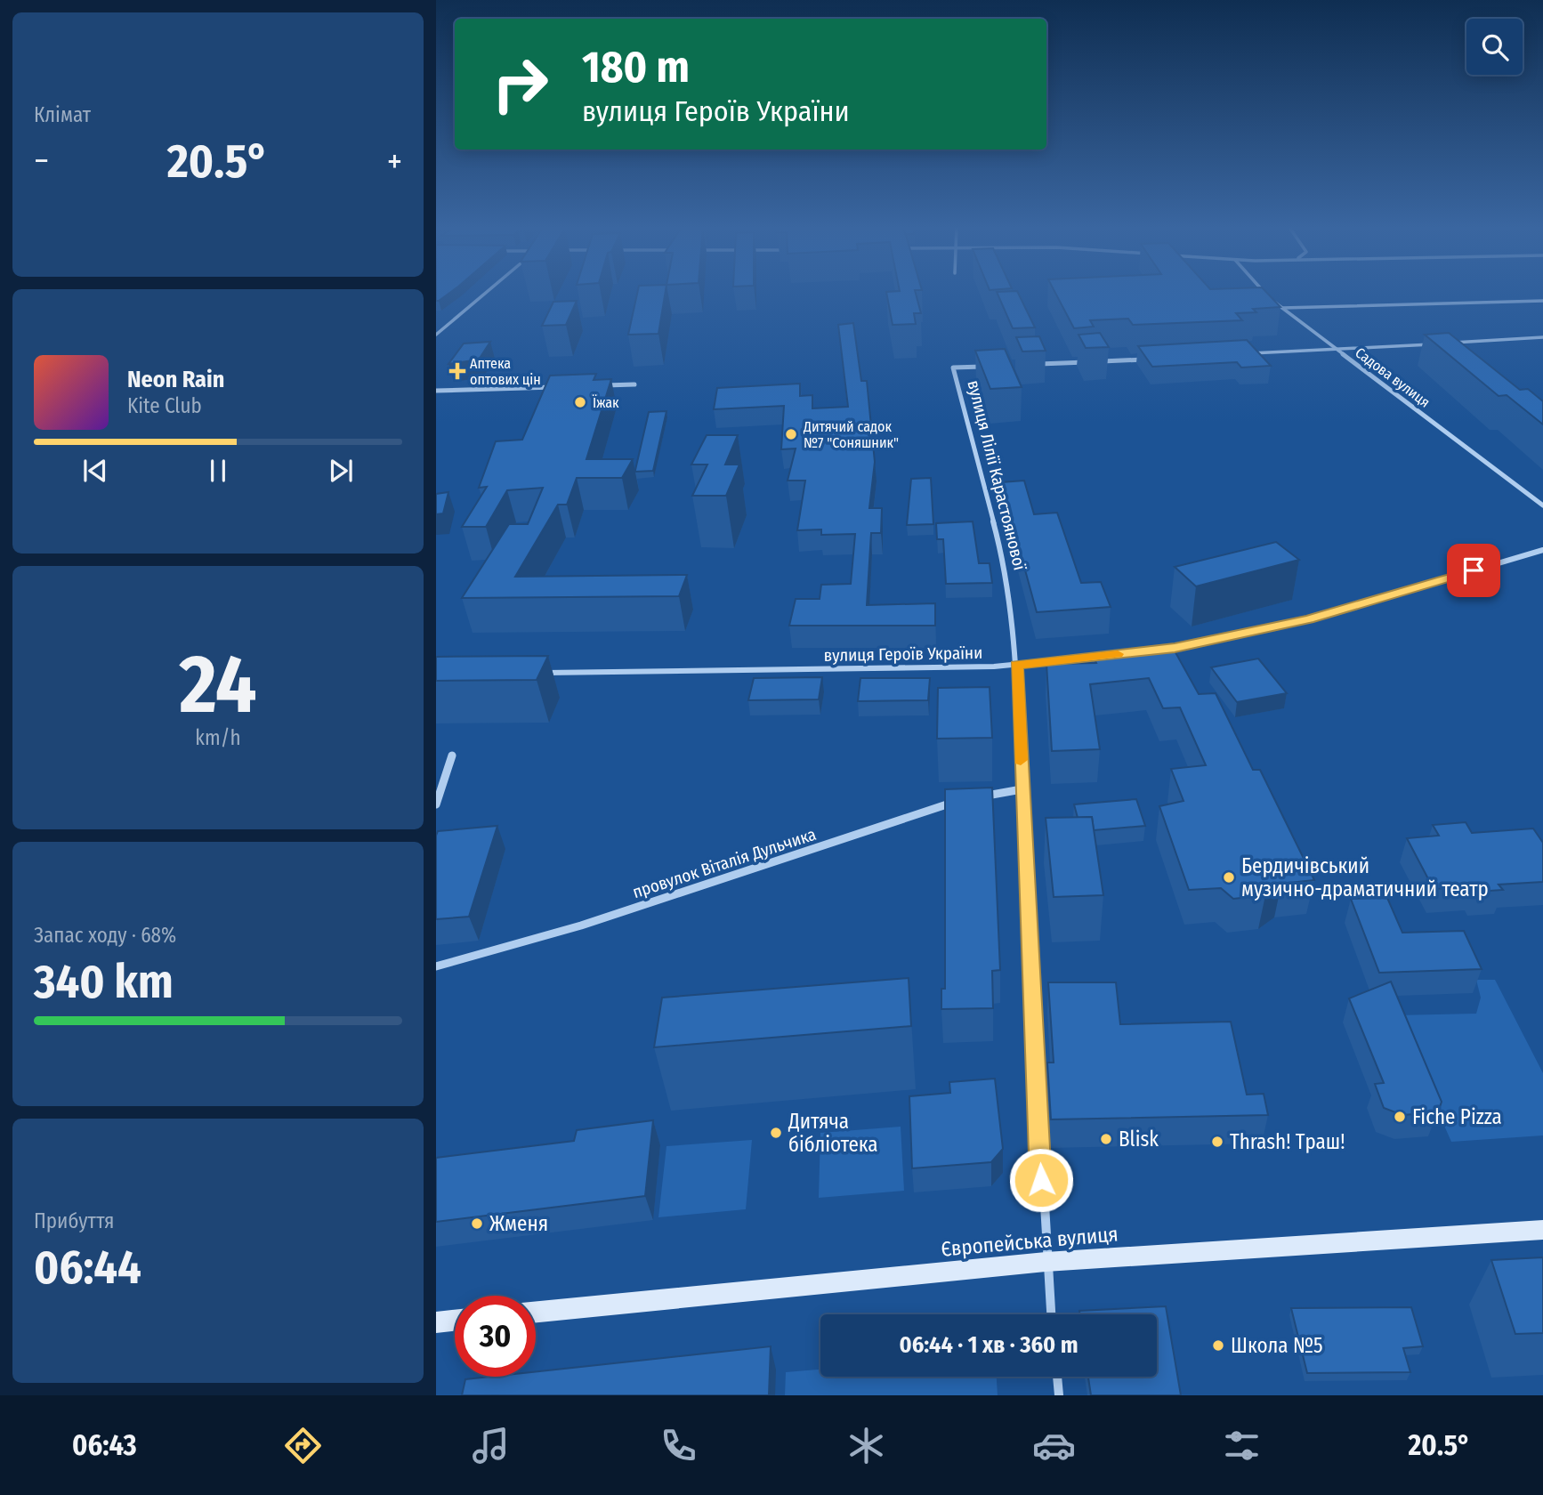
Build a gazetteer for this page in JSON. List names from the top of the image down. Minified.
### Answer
{"streets":{"street":["Садова вулиця","вулиця Лілії Карастоянової","вулиця Героїв України","провулок Віталія Дульчика","Європейська вулиця"]},"crossings":[["вулиця Лілії Карастоянової","вулиця Героїв України"],["вулиця Лілії Карастоянової","Європейська вулиця"]],"places":{"health":["Аптека оптових цін"],"other":["Їжак","Дитячий садок №7 \"Соняшник\"","Бердичівський музично-драматичний театр","Fiche Pizza","Дитяча бібліотека","Blisk","Thrash! Траш!","Жменя","Школа №5"]},"page":{"tile":["Клімат",["24","km/h"],["Запас ходу · 68%","340 km"],["Прибуття","06:44"]],"turn":["180 m","вулиця Героїв України"],"heat":["−","20.5°","+"],"song":["Neon Rain","Kite Club"],"limit":"30","trip":"06:44 · 1 хв · 360 m","tabs":["06:43","20.5°"]}}
